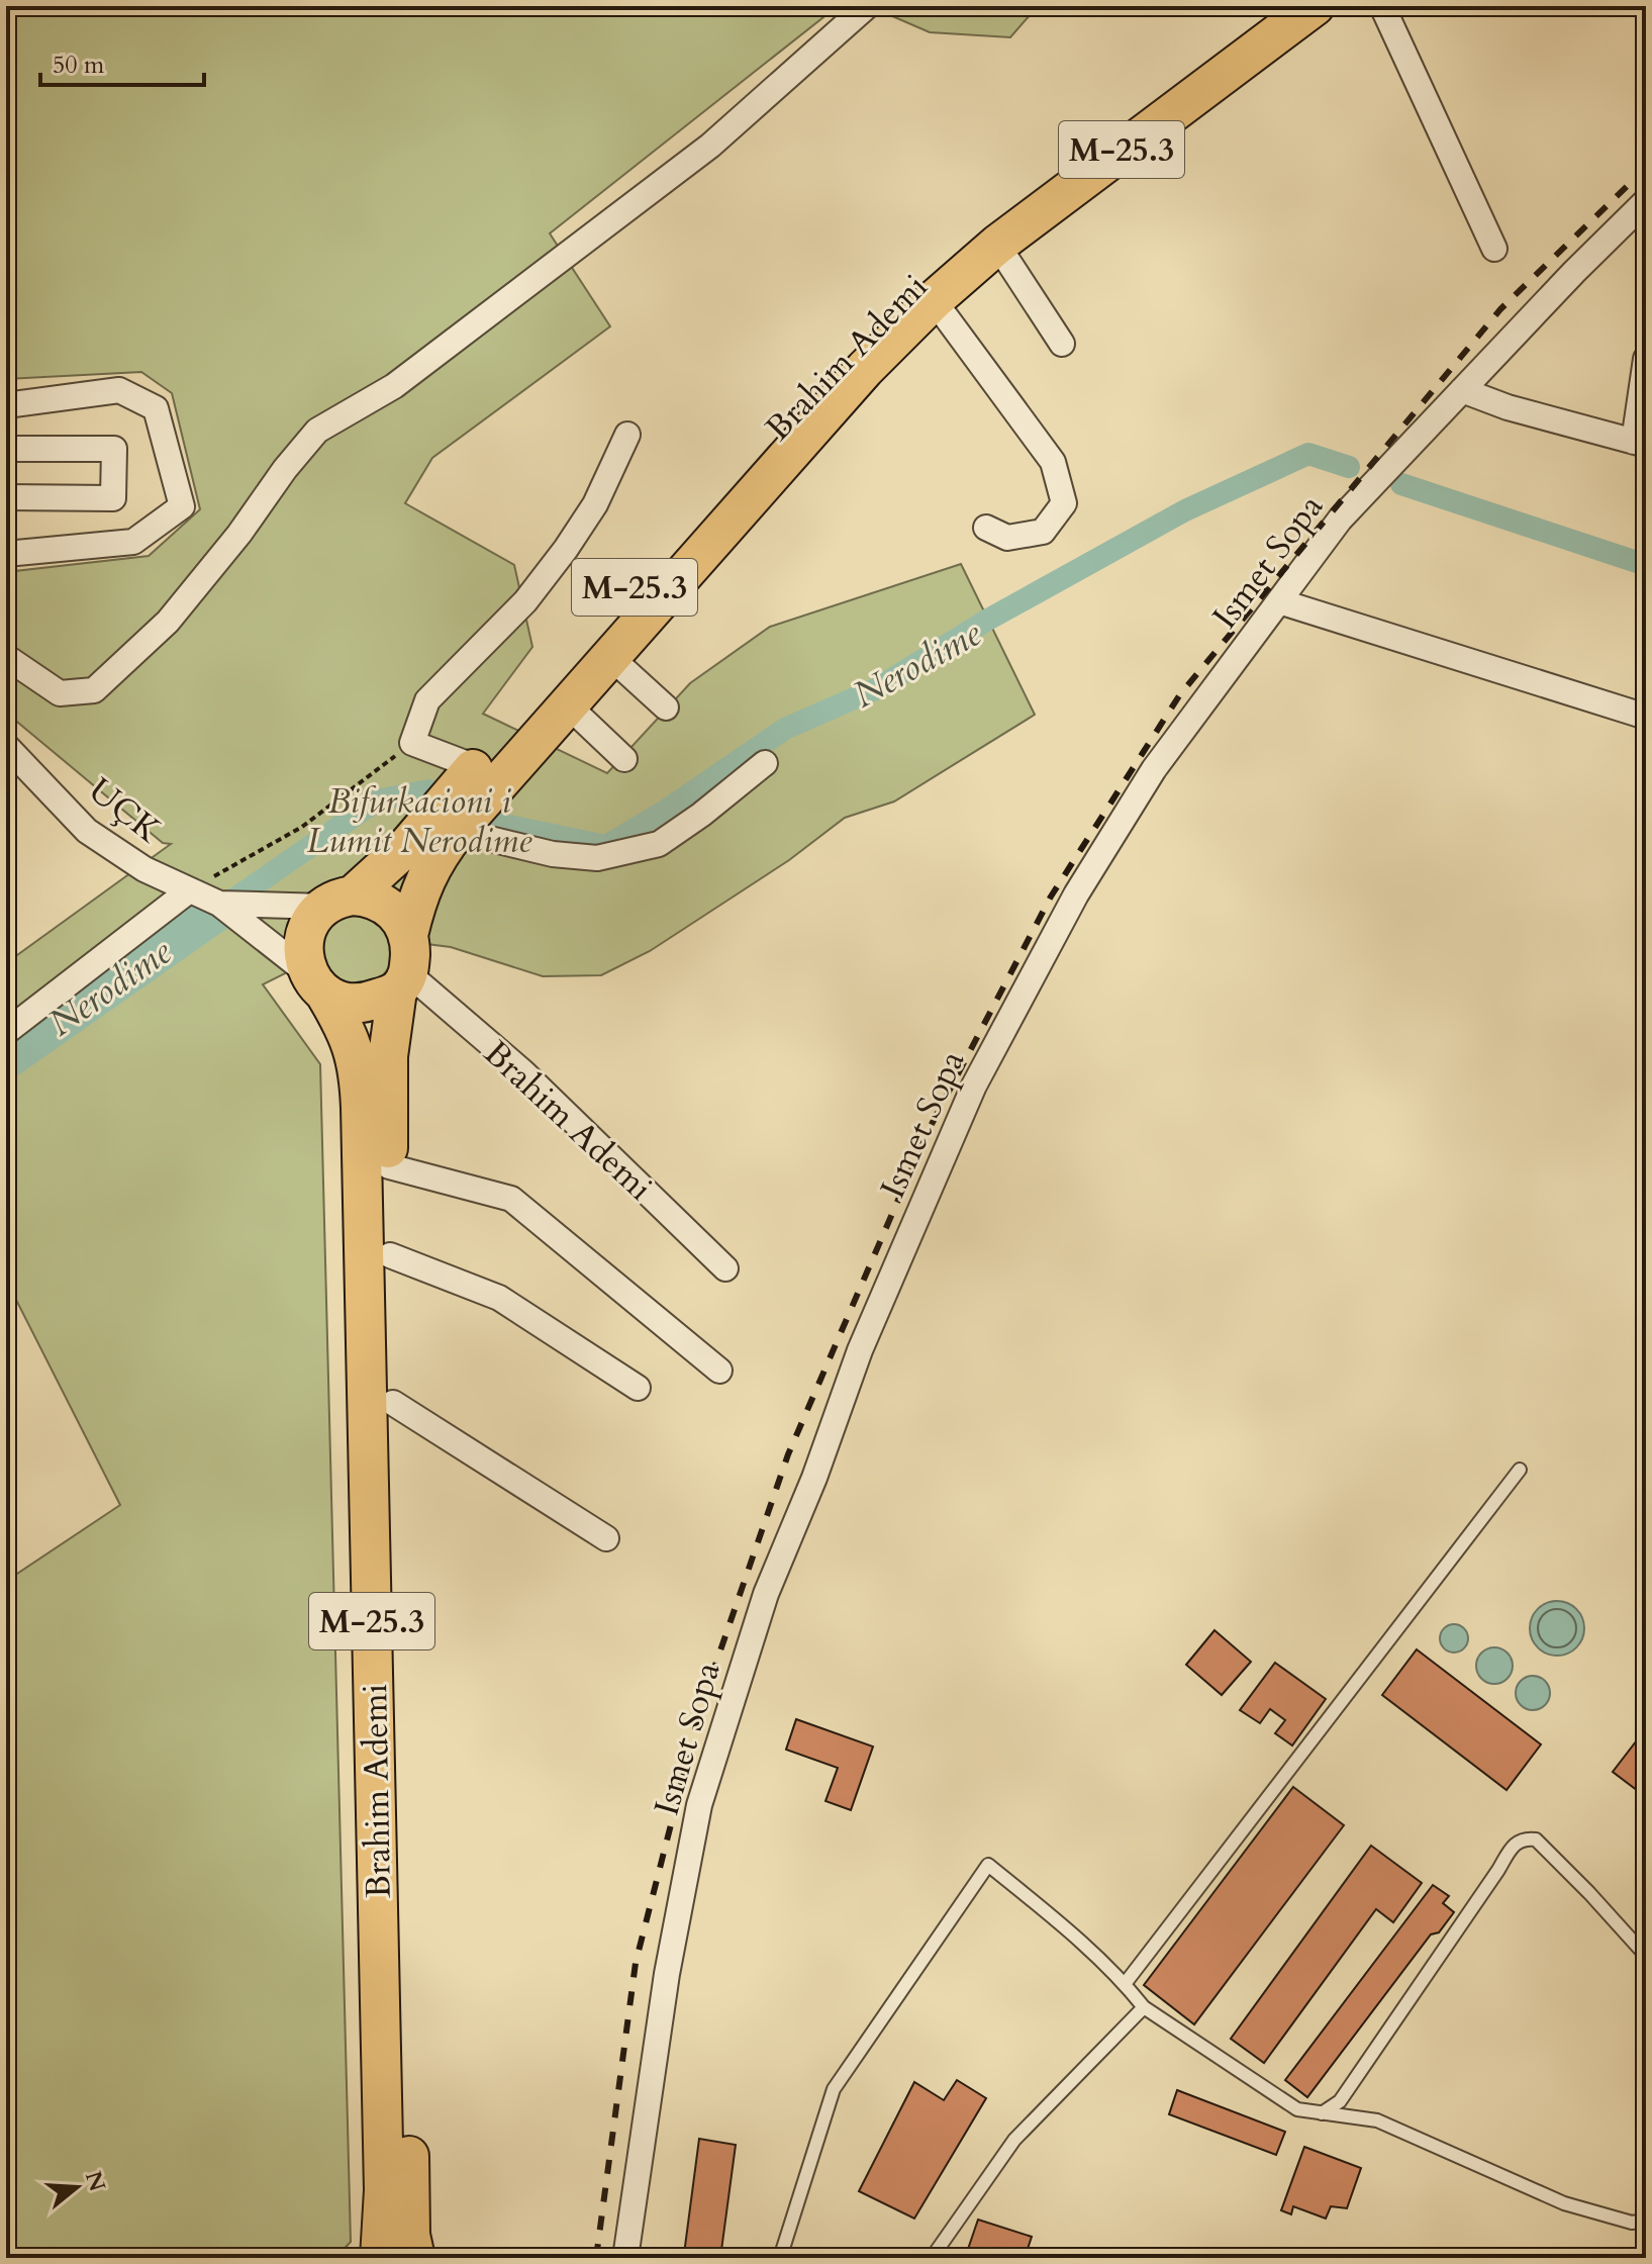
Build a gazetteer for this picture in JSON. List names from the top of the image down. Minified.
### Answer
{"streets":{"main road":["M-25.3","Brahim Ademi"],"street":["Ismet Sopa","UÇK"]},"crossings":[["Brahim Ademi","UÇK"]],"water":["Nerodime"],"parks":["Bifurkacioni i Lumit Nerodime"],"scale_bar":"50 m","north":"right"}
